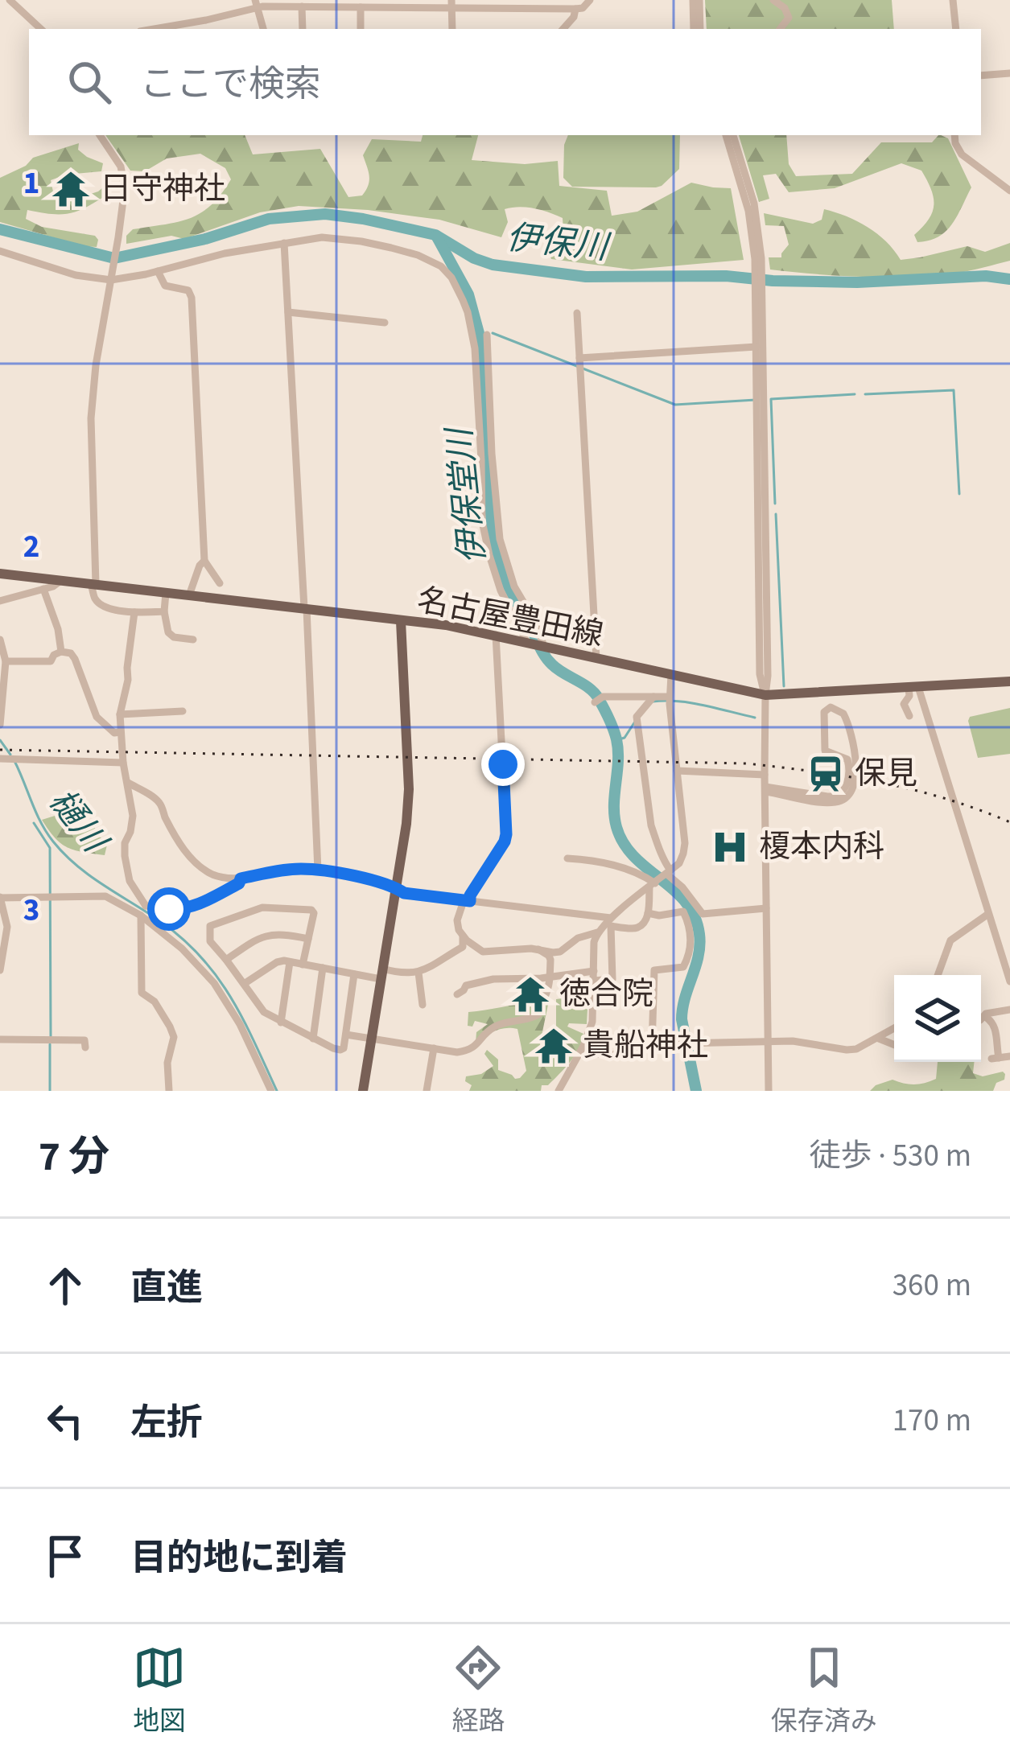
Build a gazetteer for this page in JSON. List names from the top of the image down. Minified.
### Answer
{"streets":{"main road":["名古屋豊田線"]},"water":["伊保川","伊保堂川","樋川"],"places":{"temple":["日守神社","徳合院","貴船神社"],"station":["保見"],"hospital":["榎本内科"]},"page":{"search":"ここで検索","heading":["7 分","徒歩 · 530 m"],"list":[["直進","360 m"],["左折","170 m"],"目的地に到着"],"nav":["地図","経路","保存済み"]},"grid":{"rows":["1","2","3"]}}
